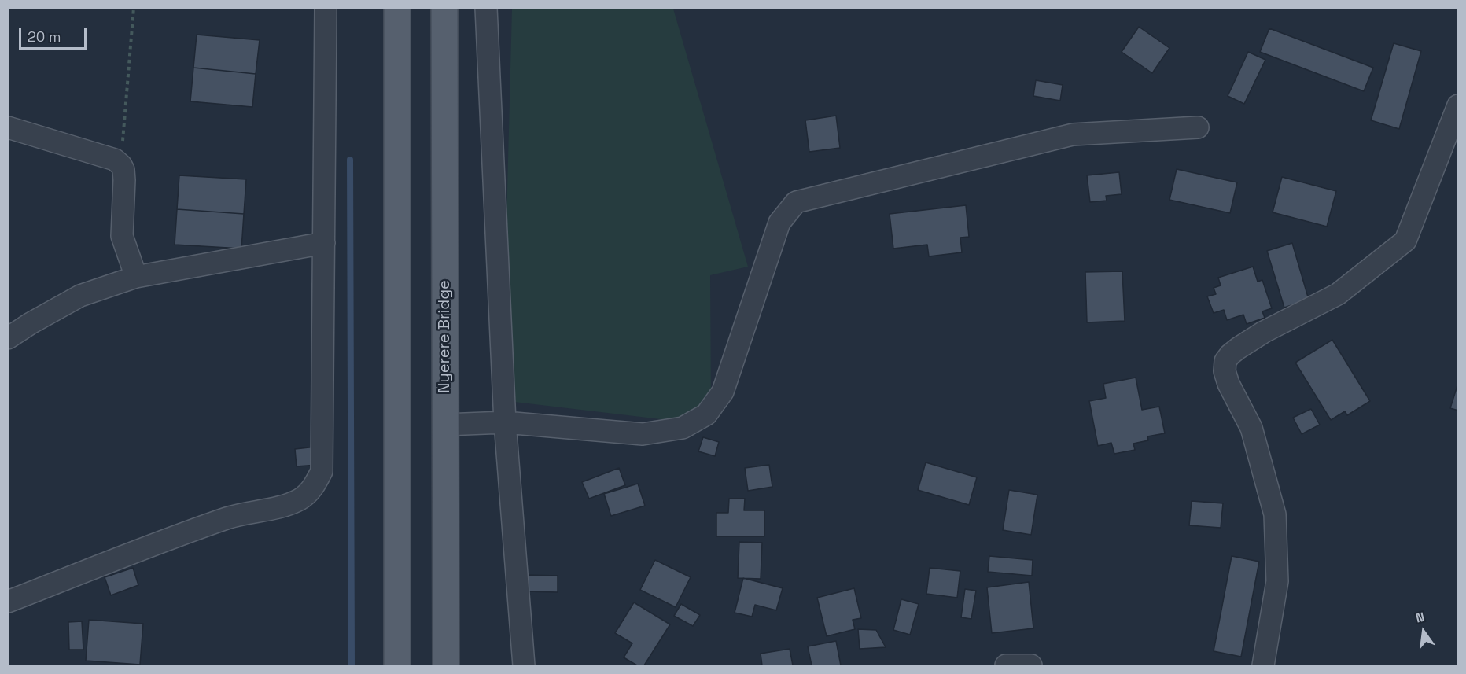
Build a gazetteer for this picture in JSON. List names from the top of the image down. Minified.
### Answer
{"streets":{"main road":["Nyerere Bridge"]},"scale_bar":"20 m","north":"top"}
